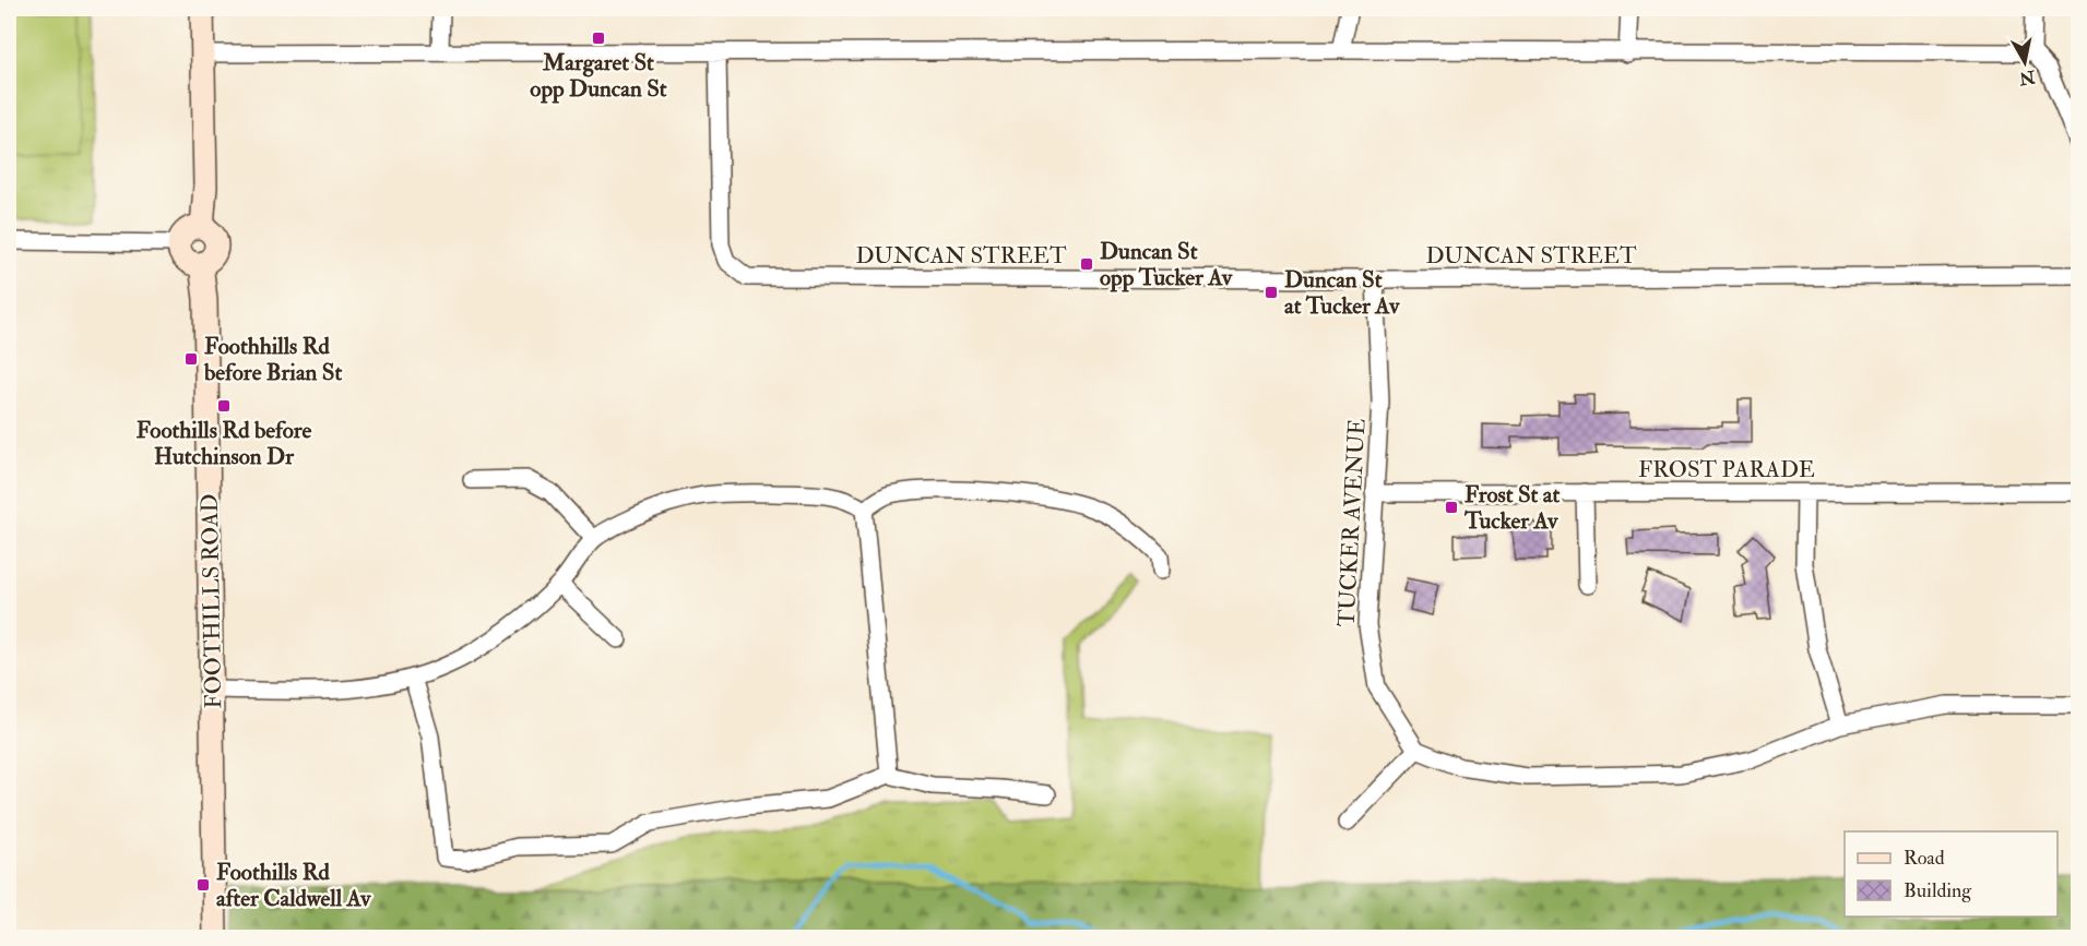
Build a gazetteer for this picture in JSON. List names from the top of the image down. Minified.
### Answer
{"streets":{"main road":["FOOTHILLS ROAD"],"street":["DUNCAN STREET","FROST PARADE","TUCKER AVENUE"]},"crossings":[["DUNCAN STREET","TUCKER AVENUE"],["FROST PARADE","TUCKER AVENUE"]],"places":{"transit":["Margaret St opp Duncan St","Duncan St opp Tucker Av","Duncan St at Tucker Av","Foothhills Rd before Brian St","Foothills Rd before Hutchinson Dr","Frost St at Tucker Av","Foothills Rd after Caldwell Av"]},"legend":["Road","Building"],"north":"bottom"}
